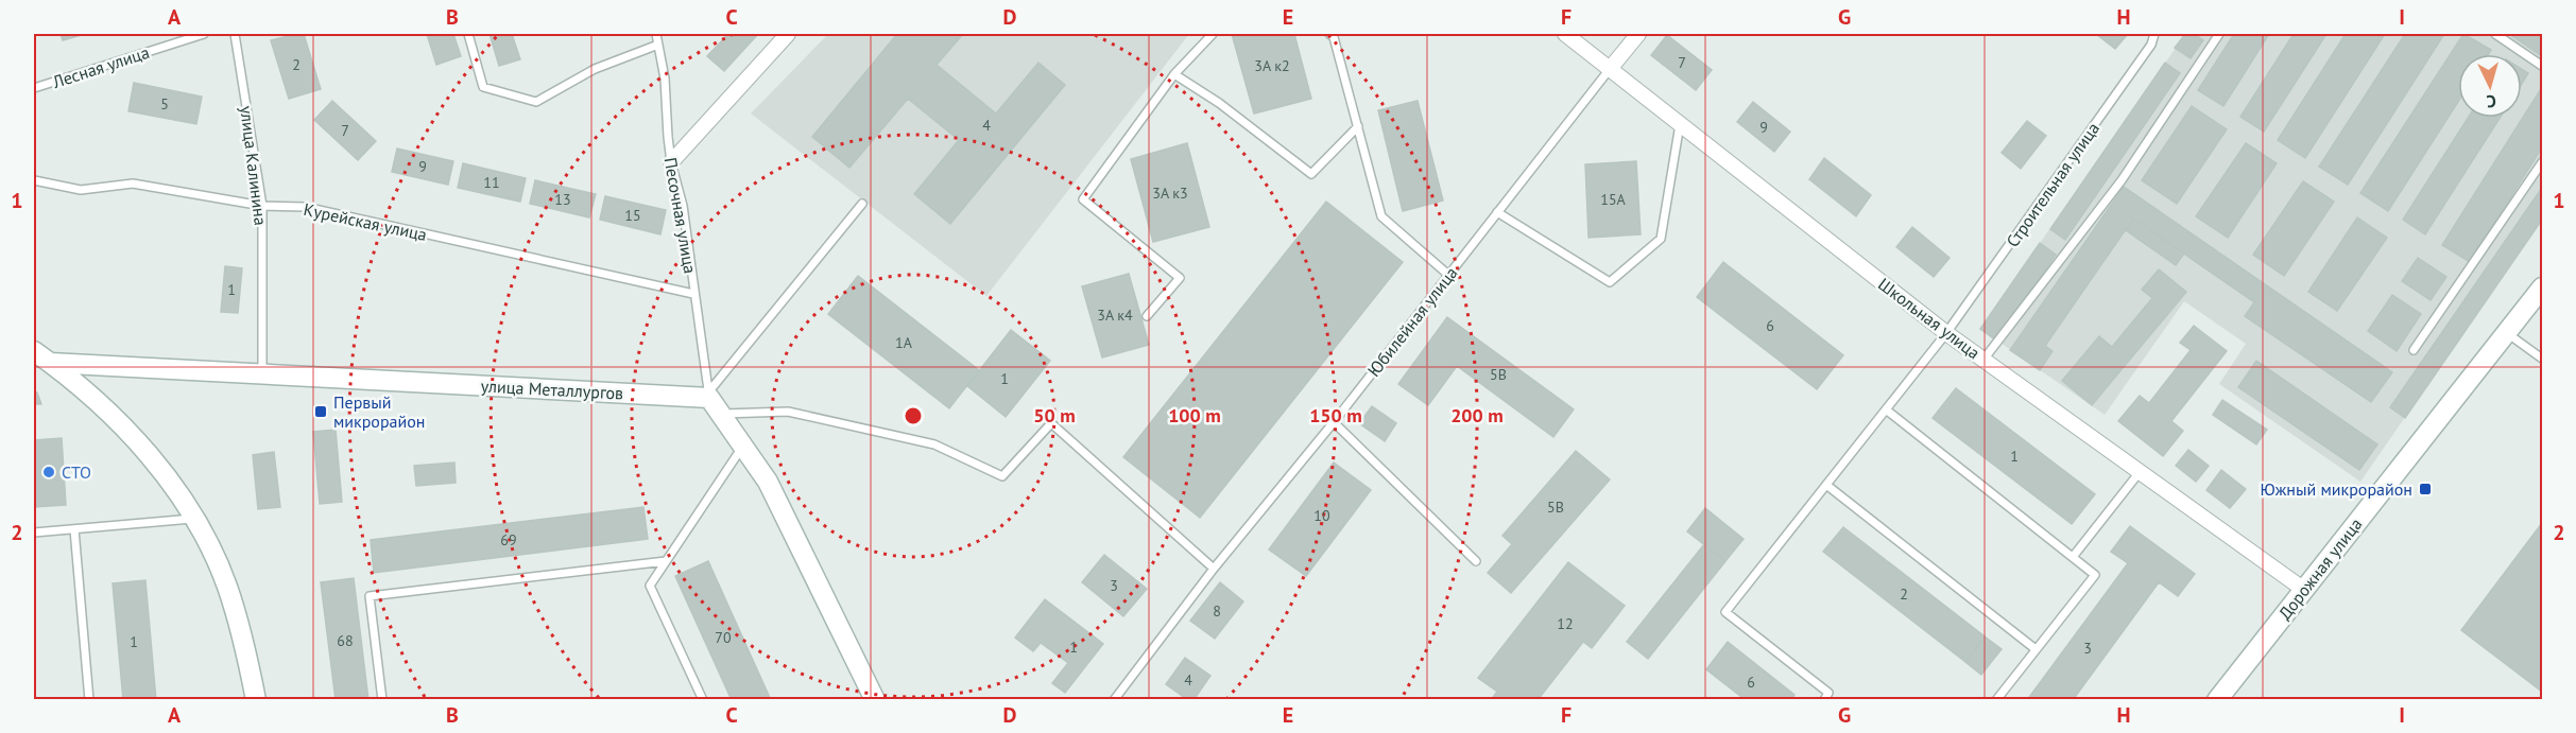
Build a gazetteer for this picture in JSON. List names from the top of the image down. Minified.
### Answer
{"streets":{"street":["Школьная улица","Юбилейная улица","улица Металлургов","Дорожная улица"],"lane":["Лесная улица","улица Калинина","Строительная улица","Песочная улица","Курейская улица"]},"crossings":[["улица Калинина","Курейская улица"],["улица Калинина","улица Металлургов"],["Строительная улица","Школьная улица"],["Песочная улица","Курейская улица"],["Песочная улица","улица Металлургов"],["Школьная улица","Юбилейная улица"],["Школьная улица","Дорожная улица"]],"places":{"transit":["Первый микрорайон","Южный микрорайон"],"other":["СТО"]},"house_numbers":["7","2","3А к2","5","4","9","7","9","11","3А к3","13","15А","15","1","3А к4","6","1А","5В","1","1","5В","10","69","3","2","8","12","70","68","1","1","3","4","6"],"north":"bottom","grid":{"columns":["A","B","C","D","E","F","G","H","I"],"rows":["1","2"]},"rings":["50 m","100 m","150 m","200 m"]}
